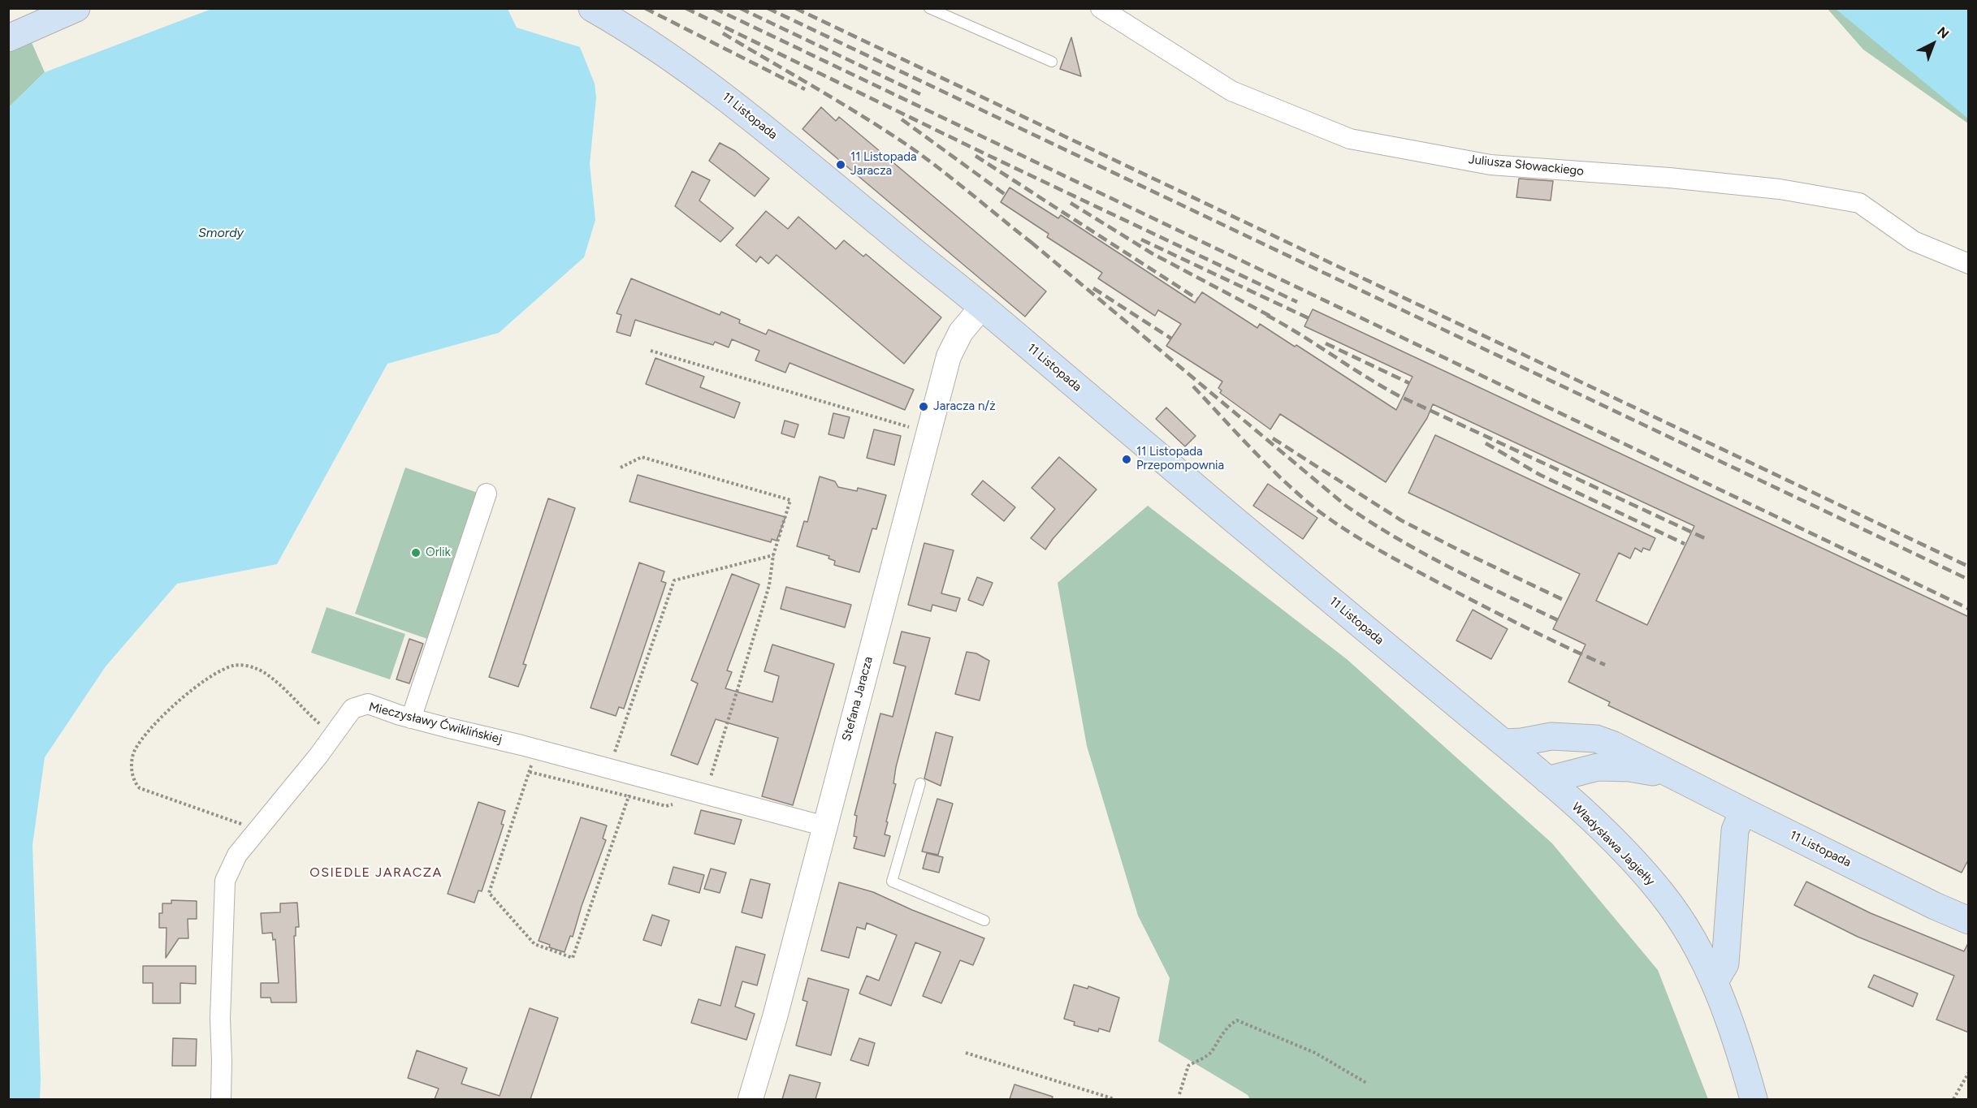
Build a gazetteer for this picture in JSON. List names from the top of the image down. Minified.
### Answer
{"streets":{"main road":["11 Listopada","Władysława Jagiełły"],"street":["Juliusza Słowackiego","Stefana Jaracza","Mieczysławy Ćwiklińskiej"]},"crossings":[["11 Listopada","Stefana Jaracza"],["11 Listopada","Władysława Jagiełły"],["Stefana Jaracza","Mieczysławy Ćwiklińskiej"]],"districts":["OSIEDLE JARACZA"],"water":["Smordy"],"places":["11 Listopada Jaracza","Jaracza n/ż","11 Listopada Przepompownia","Orlik"],"north":"top right"}
